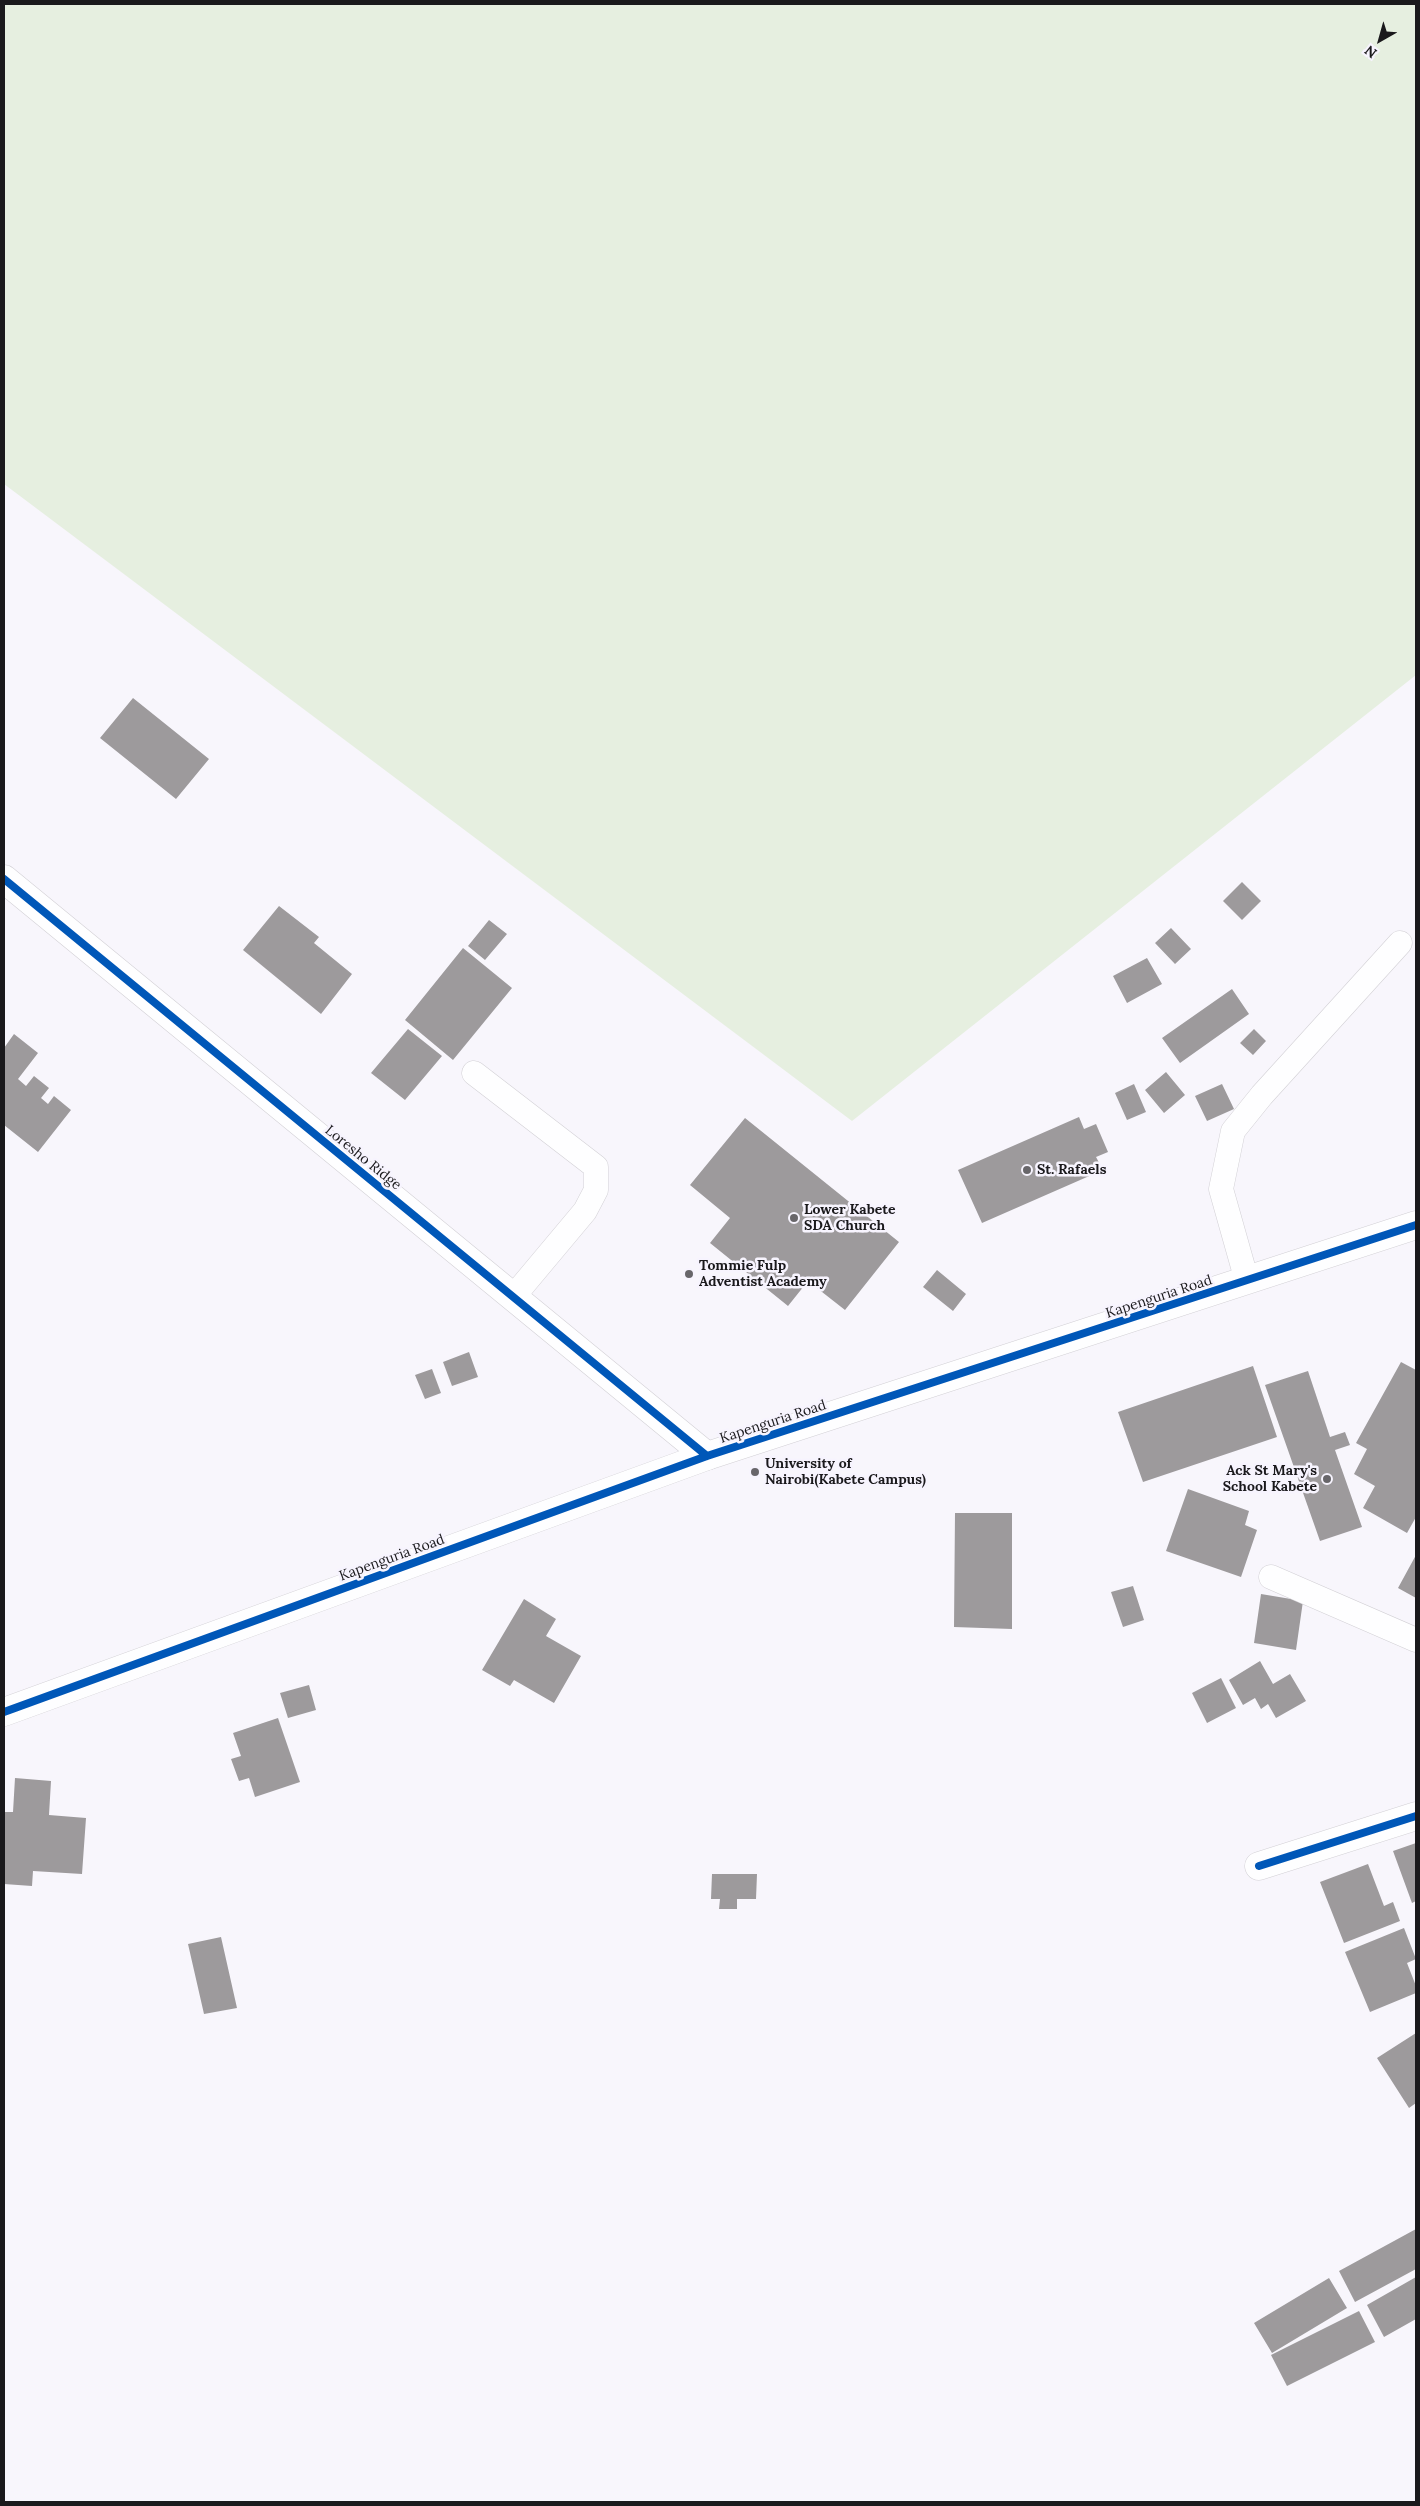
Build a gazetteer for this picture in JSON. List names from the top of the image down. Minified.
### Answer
{"streets":{"street":["Loresho Ridge","Kapenguria Road"]},"crossings":[["Loresho Ridge","Kapenguria Road"]],"places":["St. Rafaels","Lower Kabete SDA Church","Tommie Fulp Adventist Academy","University of Nairobi(Kabete Campus)","Ack St Mary's School Kabete"],"north":"bottom left"}
